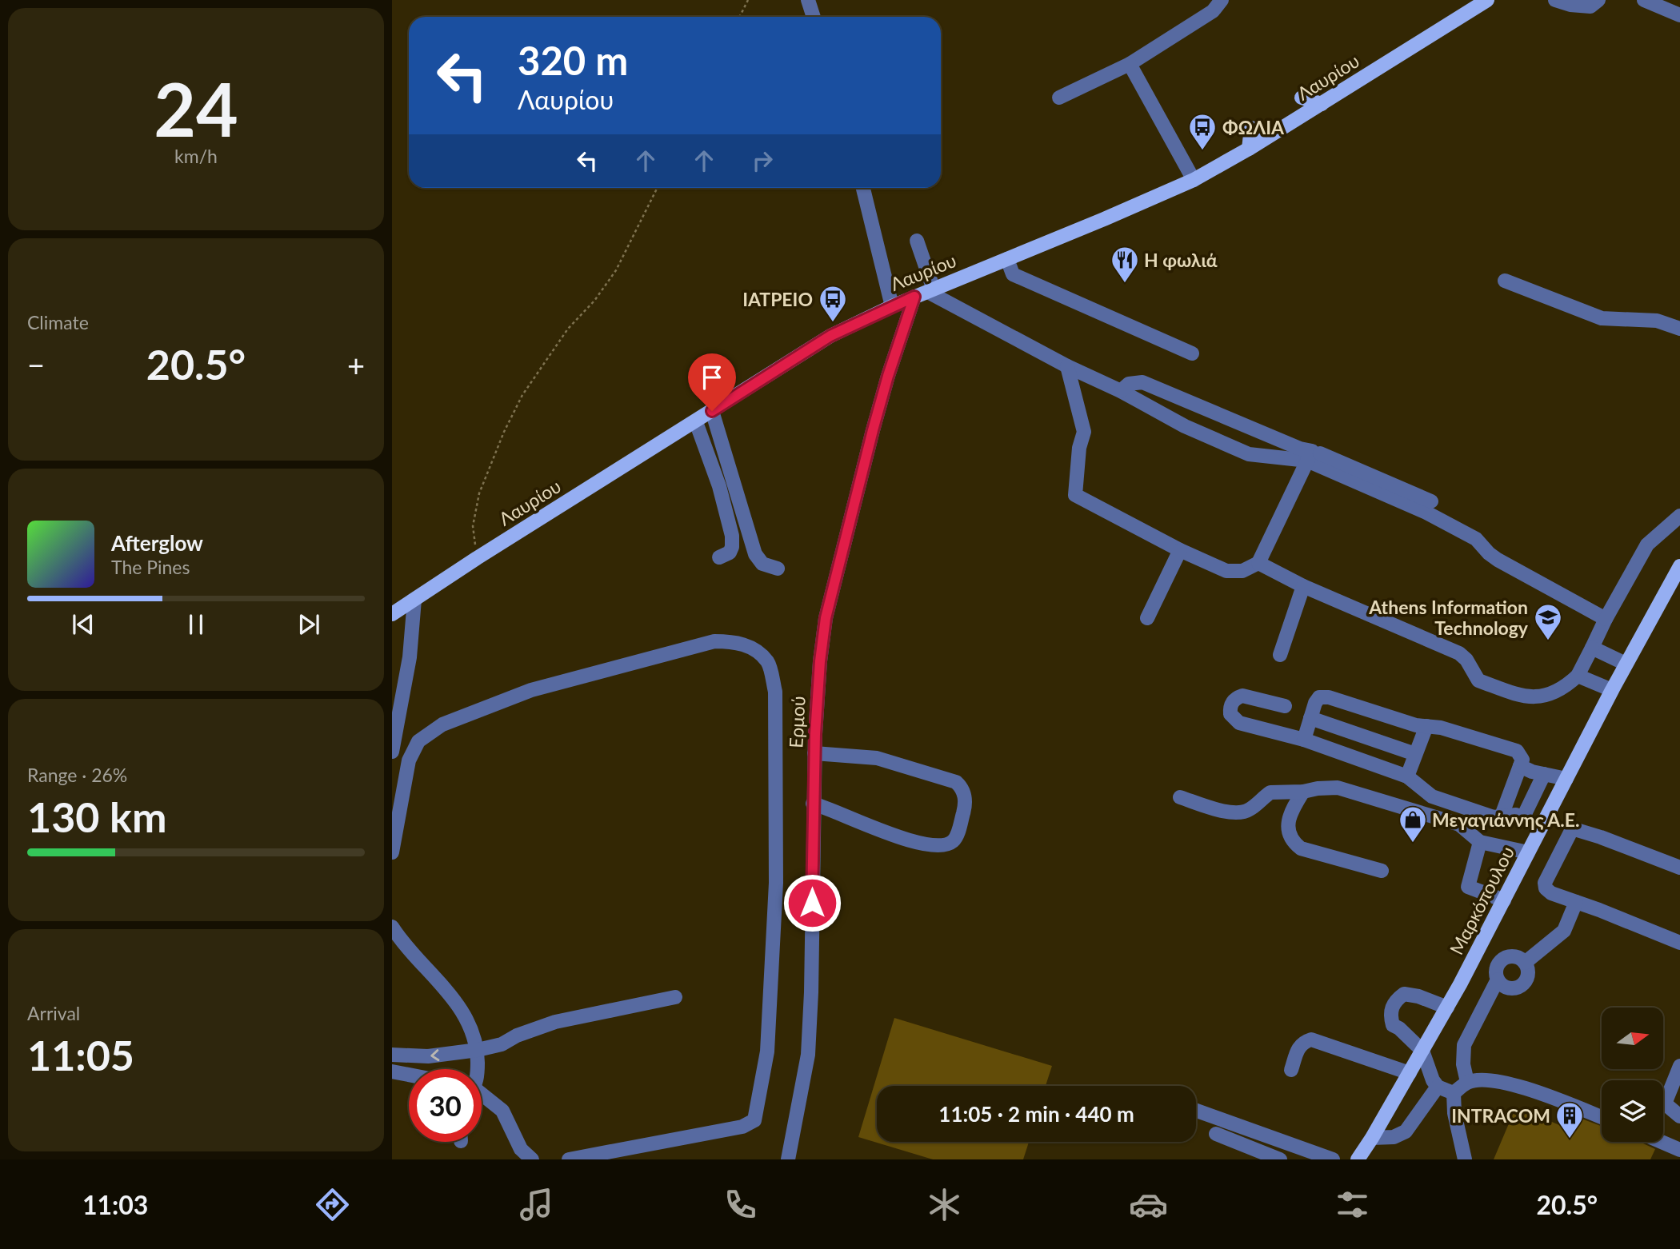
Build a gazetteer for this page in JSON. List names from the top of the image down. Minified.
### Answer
{"streets":{"main road":["Λαυρίου","Μαρκόπουλου"],"street":["Ερμού"]},"crossings":[["Λαυρίου","Ερμού"]],"places":{"bus stop":["ΦΩΛΙΑ","ΙΑΤΡΕΙΟ"],"restaurant":["Η φωλιά"],"school or university":["Athens Information Technology"],"shop":["Μεγαγιάννης Α.Ε."],"building":["INTRACOM"]},"north":"right","page":{"tile":[["24","km/h"],"Climate",["Range · 26%","130 km"],["Arrival","11:05"]],"turn":["320 m","Λαυρίου"],"heat":["−","20.5°","+"],"song":["Afterglow","The Pines"],"limit":"30","trip":"11:05 · 2 min · 440 m","tabs":["11:03","20.5°"]}}
